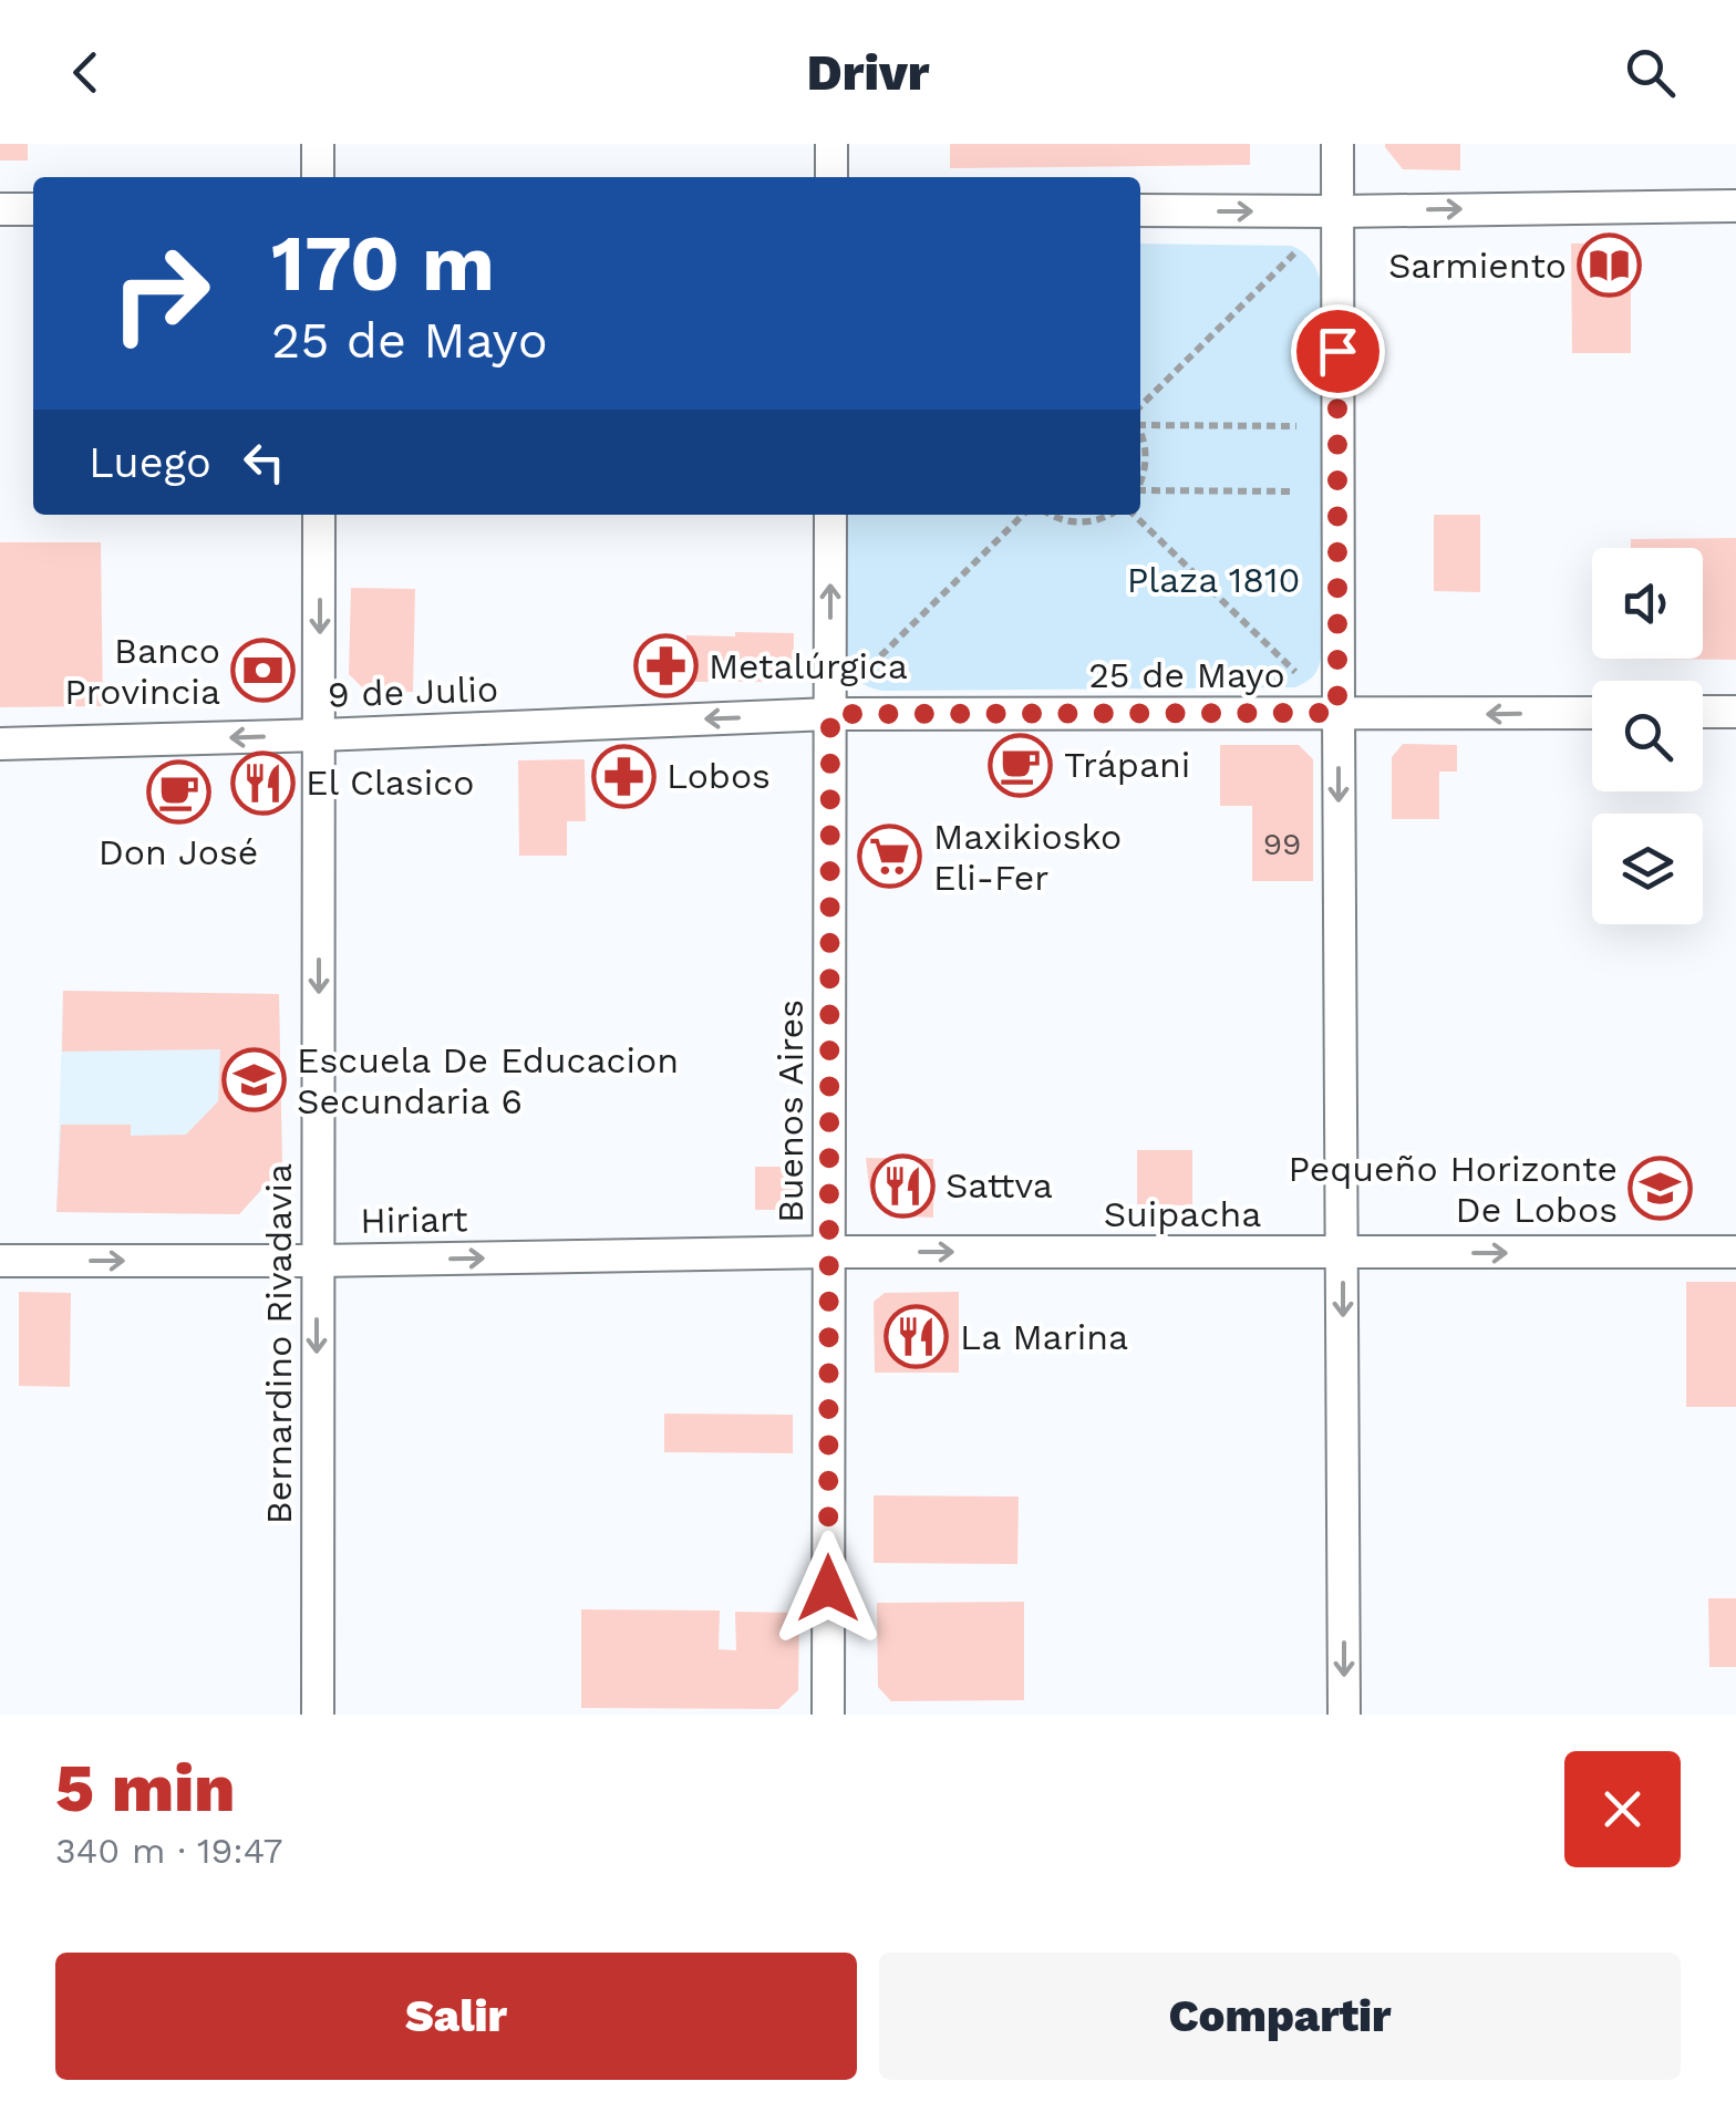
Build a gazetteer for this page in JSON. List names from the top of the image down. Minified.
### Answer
{"streets":{"street":["25 de Mayo","9 de Julio","Buenos Aires","Suipacha","Hiriart","Bernardino Rivadavia"]},"crossings":[["25 de Mayo","9 de Julio"],["25 de Mayo","Buenos Aires"],["9 de Julio","Buenos Aires"],["9 de Julio","Bernardino Rivadavia"],["Buenos Aires","Suipacha"],["Buenos Aires","Hiriart"],["Suipacha","Hiriart"],["Hiriart","Bernardino Rivadavia"]],"one_way":["9 de Julio","Suipacha","Hiriart","Bernardino Rivadavia"],"parks":["Plaza 1810"],"places":{"library":["Sarmiento"],"pharmacy":["Metalúrgica","Lobos"],"bank":["Banco Provincia"],"cafe":["Trápani","Don José"],"restaurant":["El Clasico","Sattva","La Marina"],"supermarket":["Maxikiosko Eli-Fer"],"school or university":["Escuela De Educacion Secundaria 6","Pequeño Horizonte De Lobos"]},"house_numbers":["99"],"page":{"header":"Drivr","turn":["170 m","25 de Mayo"],"then":"Luego","heading":["5 min","340 m · 19:47"],"buttons":["Salir","Compartir"]}}
